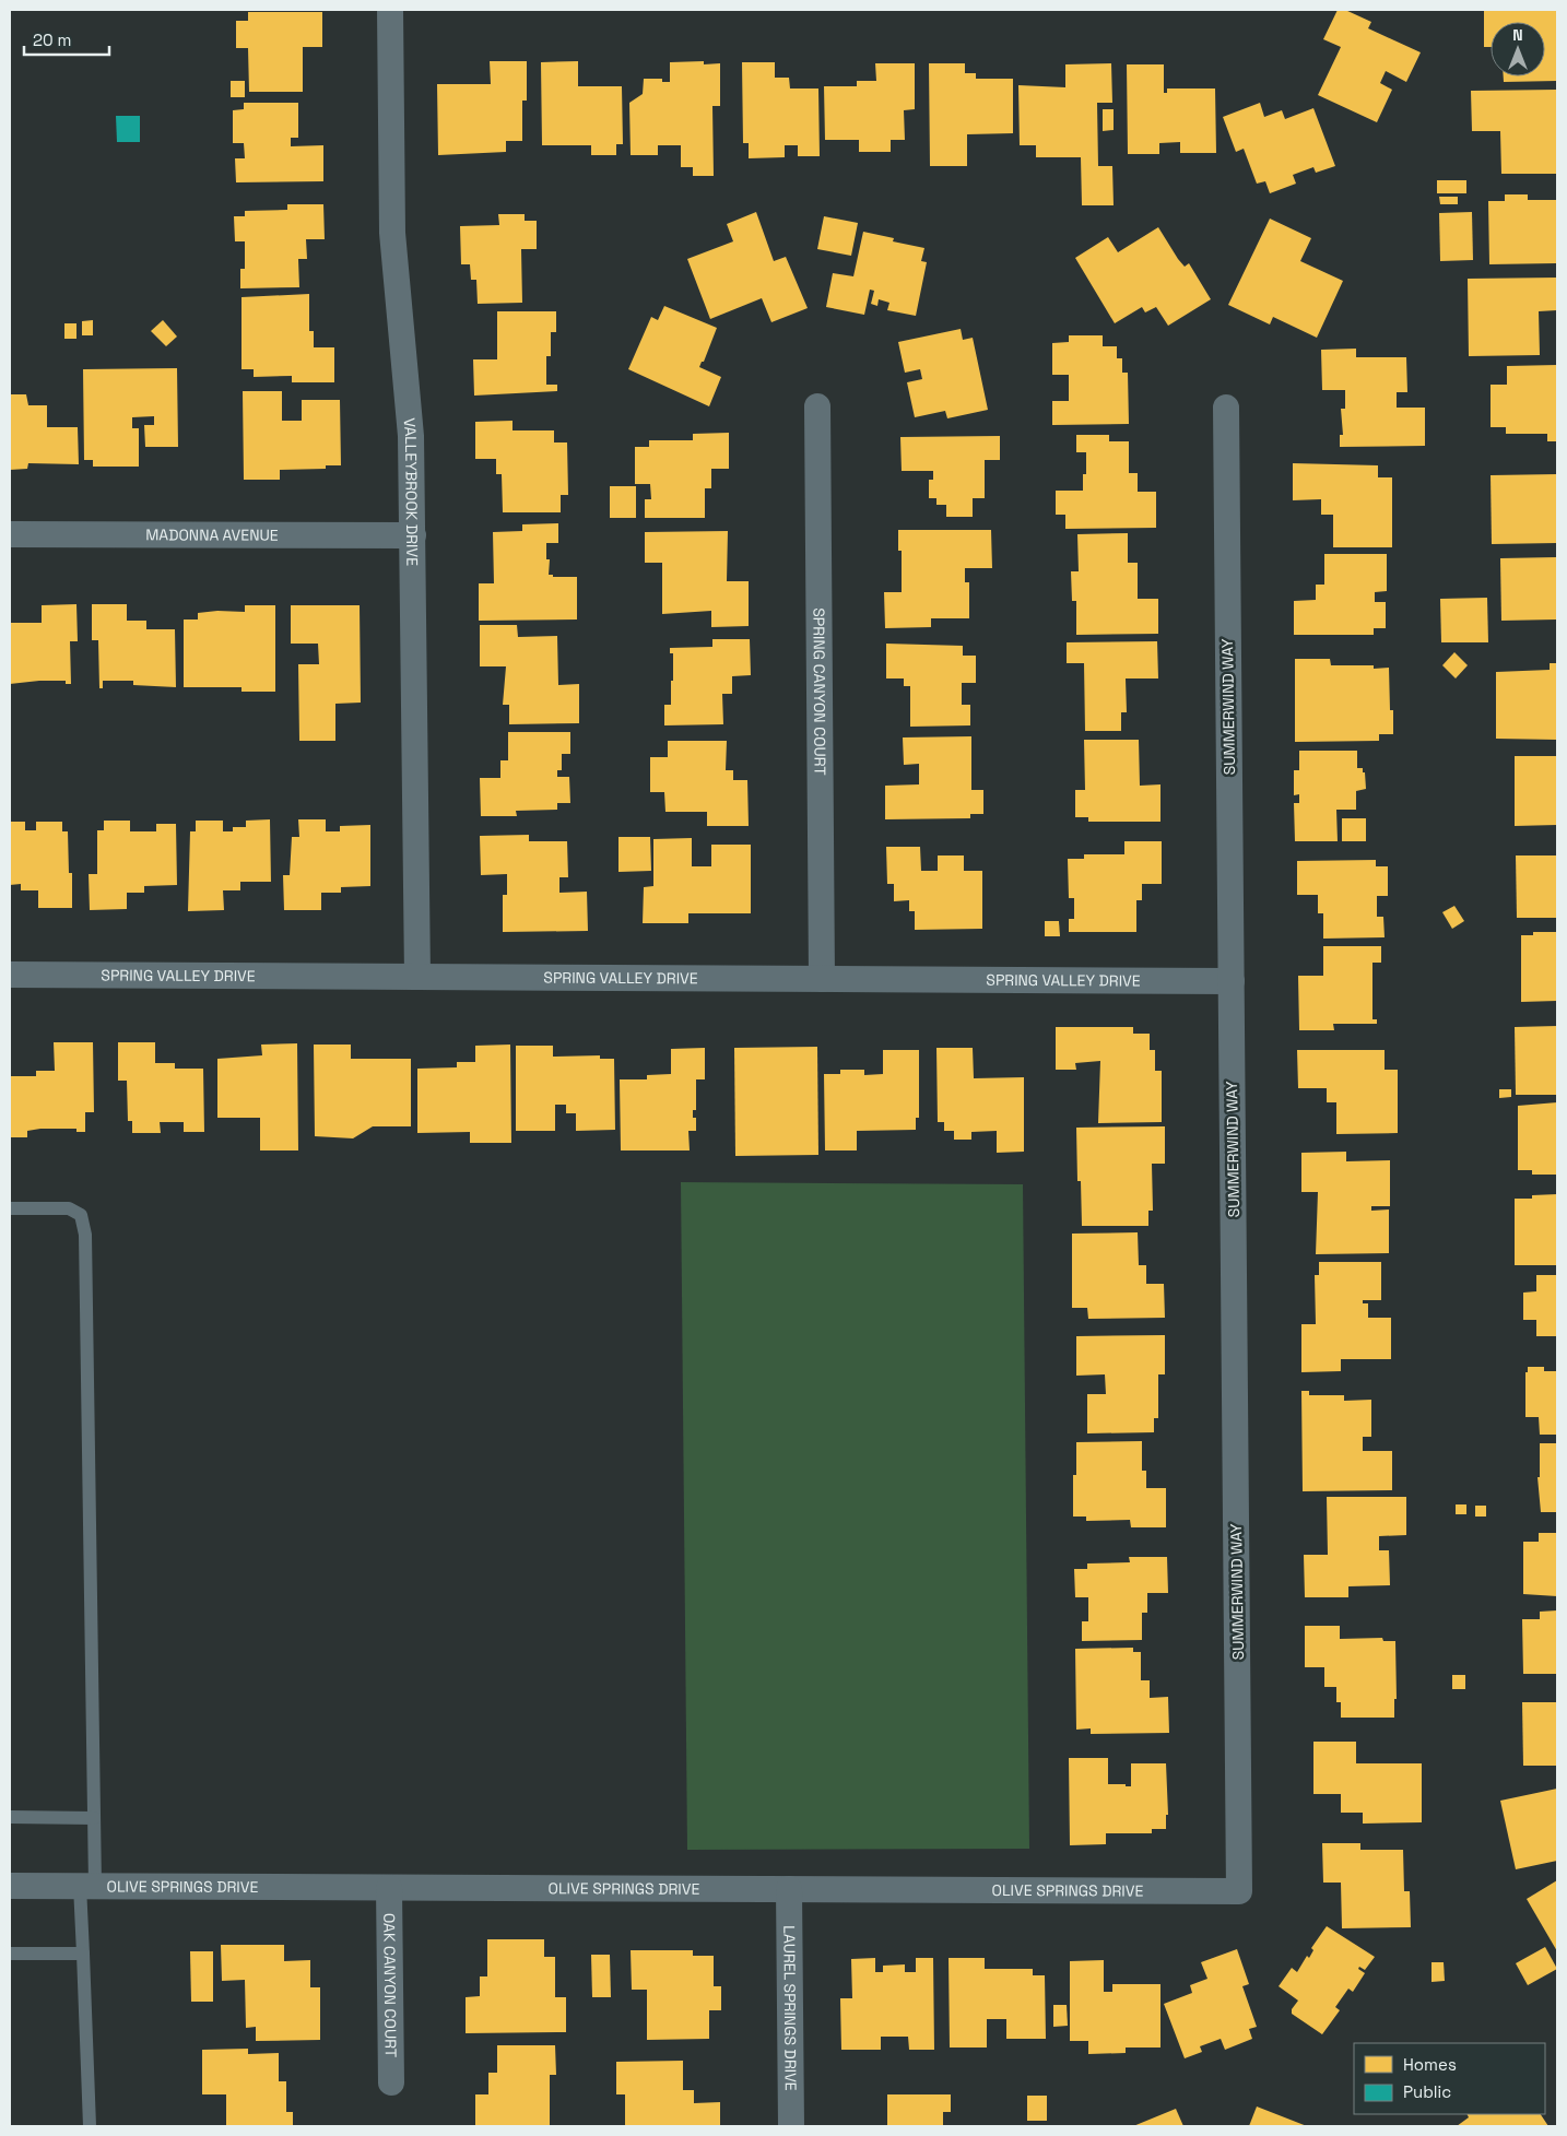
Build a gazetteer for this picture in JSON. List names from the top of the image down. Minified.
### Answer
{"streets":{"street":["VALLEYBROOK DRIVE","MADONNA AVENUE","SPRING CANYON COURT","SUMMERWIND WAY","SPRING VALLEY DRIVE","OLIVE SPRINGS DRIVE","OAK CANYON COURT","LAUREL SPRINGS DRIVE"]},"crossings":[["VALLEYBROOK DRIVE","MADONNA AVENUE"],["VALLEYBROOK DRIVE","SPRING VALLEY DRIVE"],["SPRING CANYON COURT","SPRING VALLEY DRIVE"],["SUMMERWIND WAY","SPRING VALLEY DRIVE"],["SUMMERWIND WAY","OLIVE SPRINGS DRIVE"],["OLIVE SPRINGS DRIVE","OAK CANYON COURT"],["OLIVE SPRINGS DRIVE","LAUREL SPRINGS DRIVE"]],"legend":["Homes","Public"],"scale_bar":"20 m","north":"top"}
